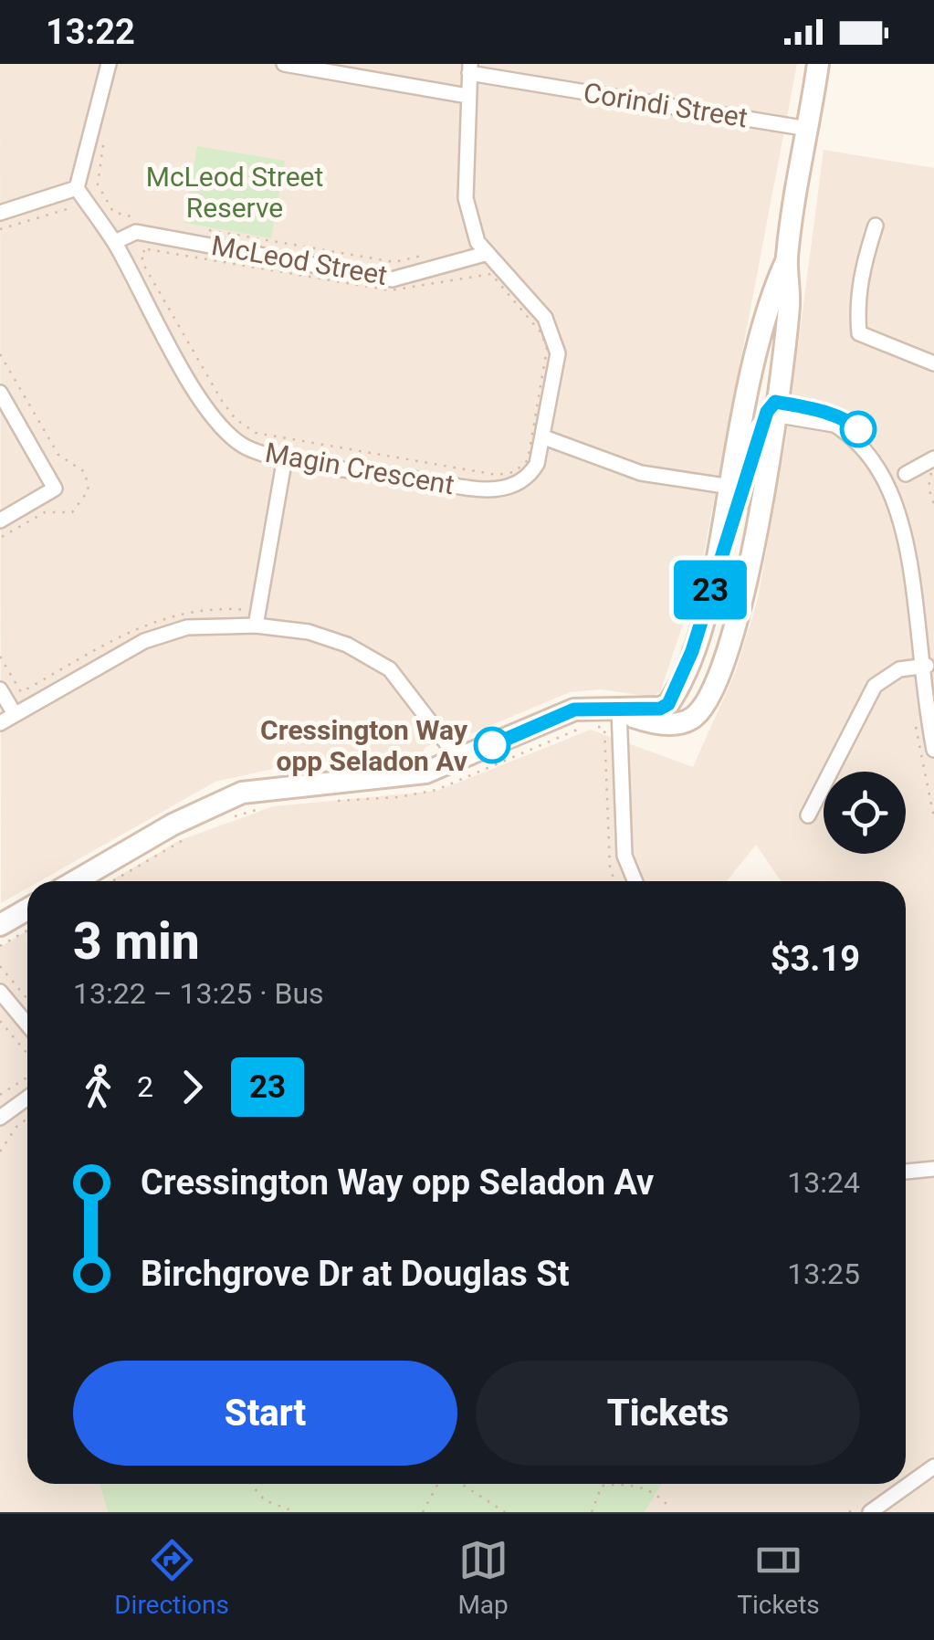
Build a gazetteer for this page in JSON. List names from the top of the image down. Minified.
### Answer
{"streets":{"street":["Corindi Street","McLeod Street","Magin Crescent"]},"crossings":[["McLeod Street","Magin Crescent"]],"parks":["McLeod Street Reserve"],"places":["Cressington Way opp Seladon Av"],"lines":["bus line 23"],"page":{"status":"13:22","on_map":"23","heading":["3 min","13:22 – 13:25 · Bus","$3.19"],"legs":["2","23"],"list":[{"name":"Cressington Way opp Seladon Av","value":"13:24"},{"name":"Birchgrove Dr at Douglas St","value":"13:25"}],"buttons":["Start","Tickets"],"tabs":["Directions","Map","Tickets"]}}
